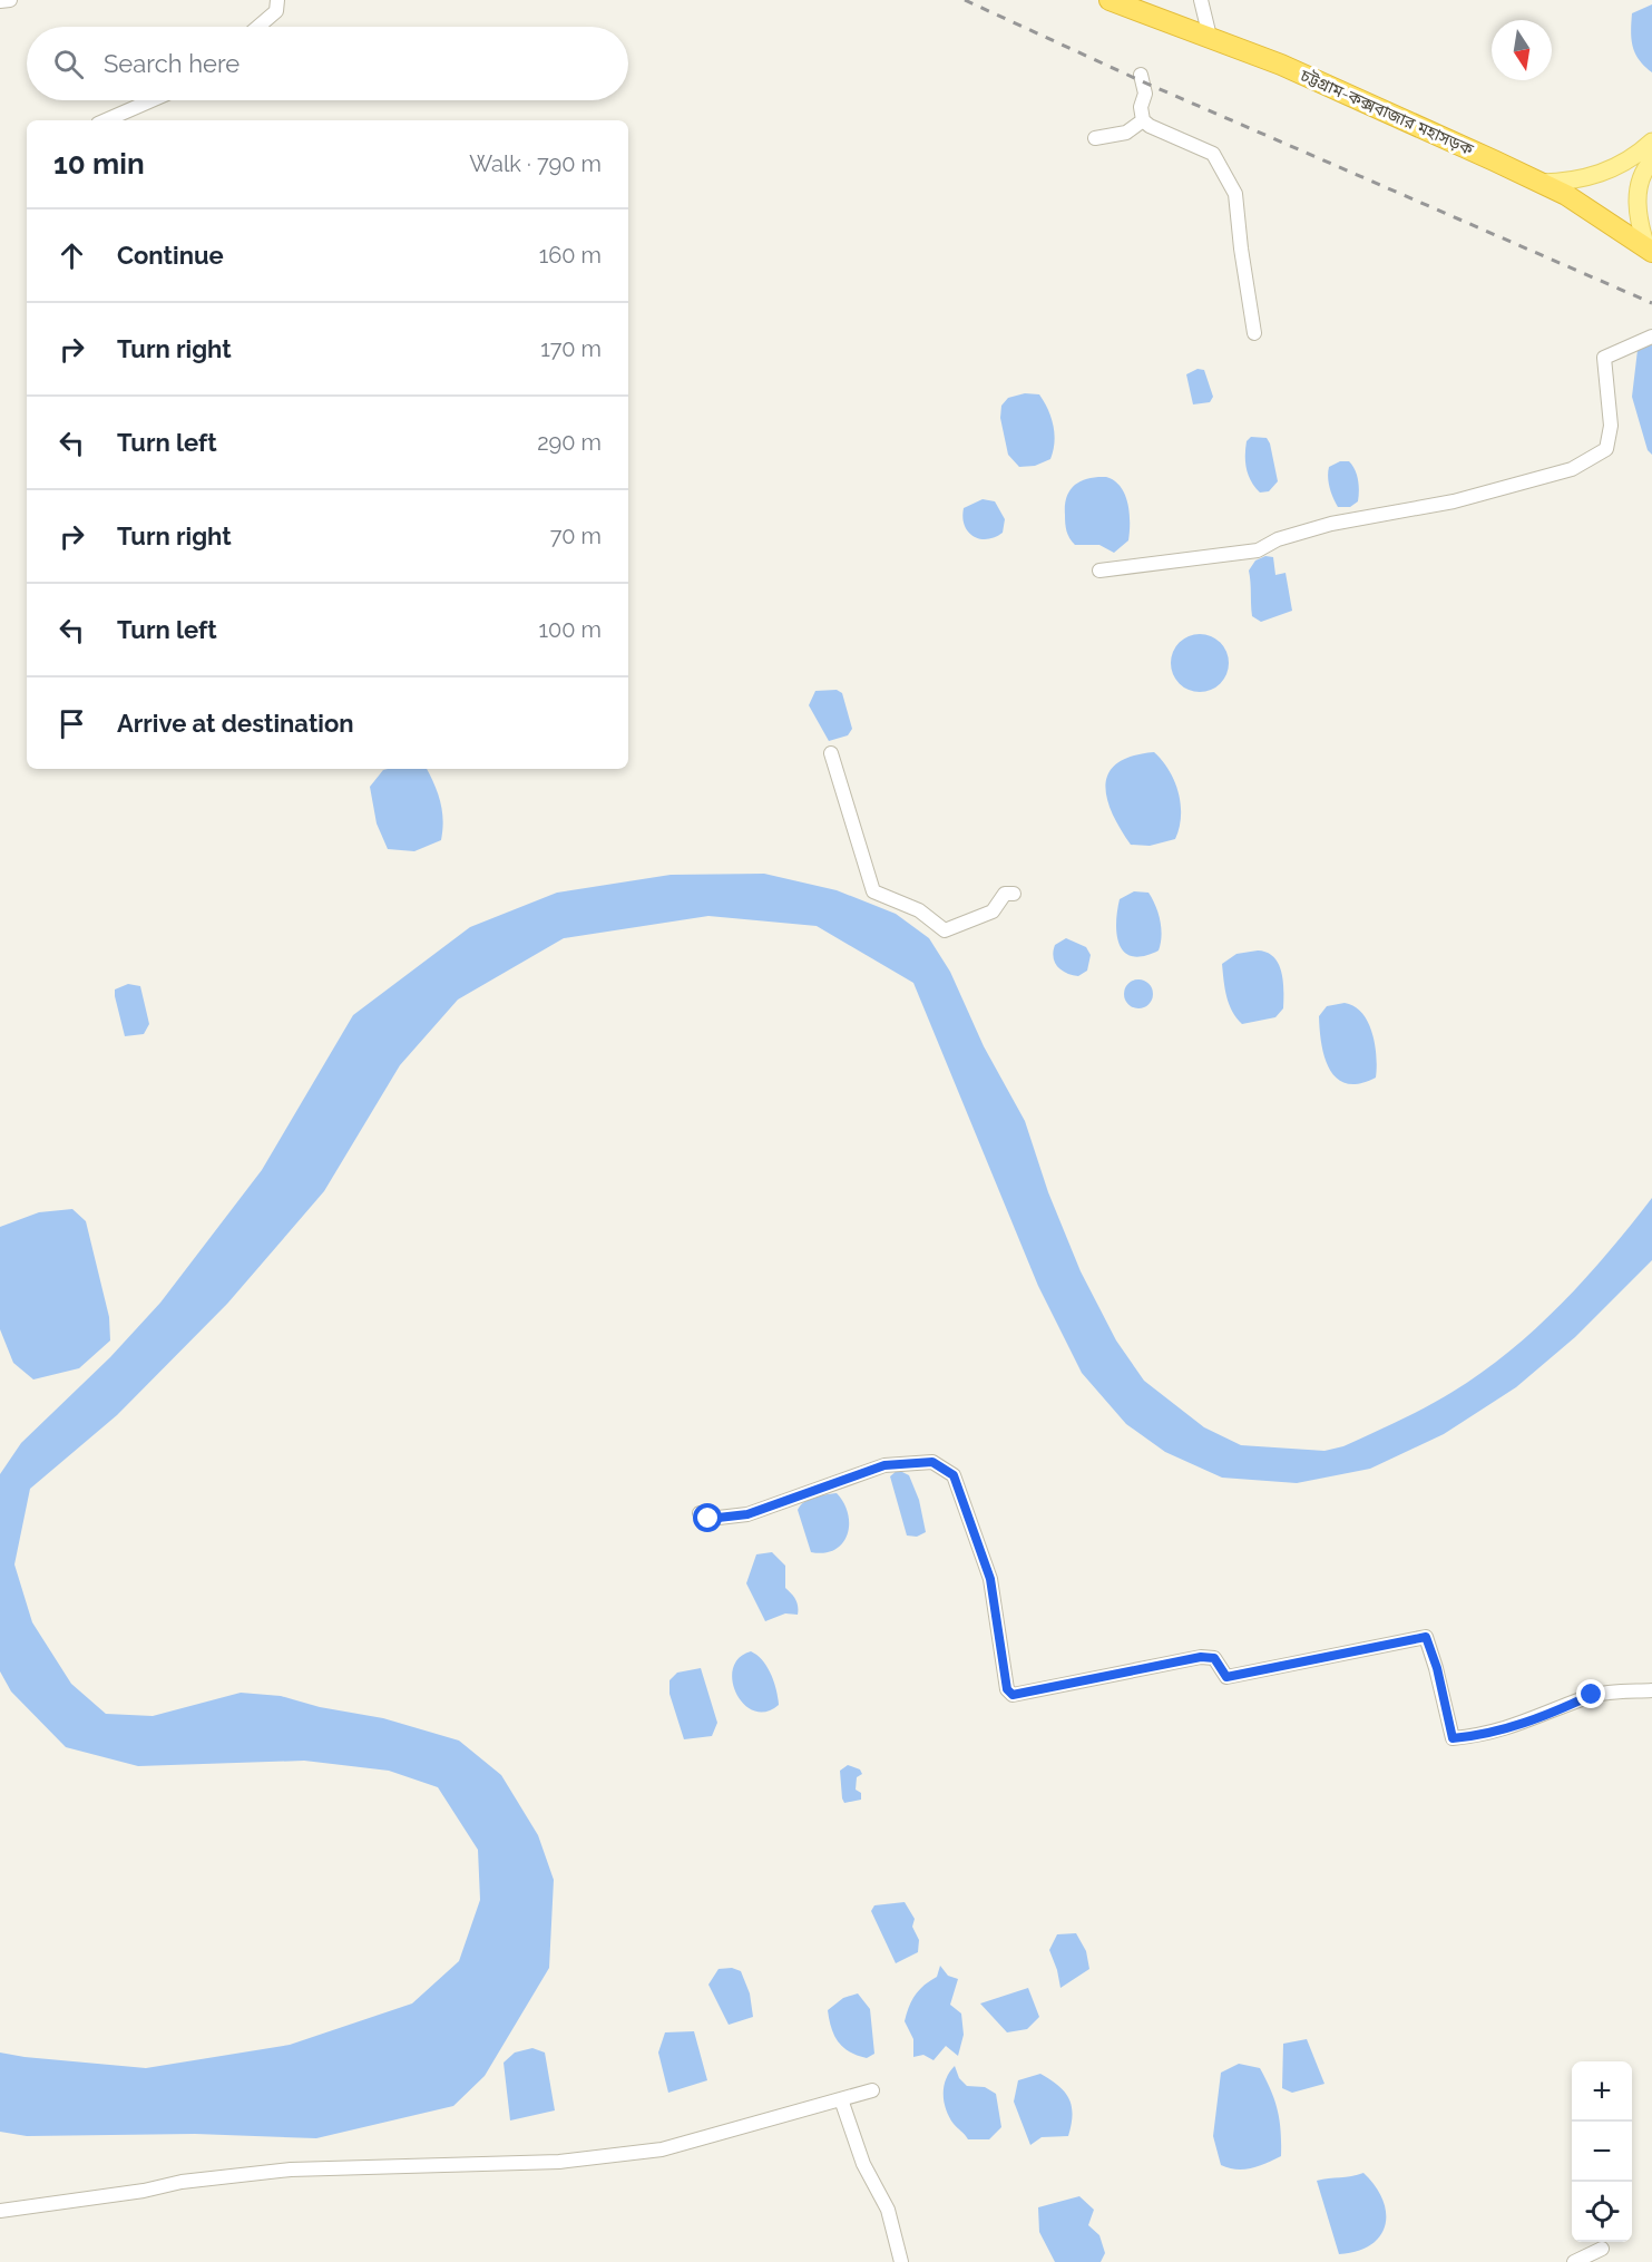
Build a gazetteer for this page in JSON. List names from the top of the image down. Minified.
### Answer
{"streets":{"highway":["চট্টগ্রাম-কক্সবাজার মহাসড়ক"]},"north":"bottom","page":{"search":"Search here","heading":["10 min","Walk · 790 m"],"list":[["Continue","160 m"],["Turn right","170 m"],["Turn left","290 m"],["Turn right","70 m"],["Turn left","100 m"],"Arrive at destination"],"map_buttons":["+","−"]}}
